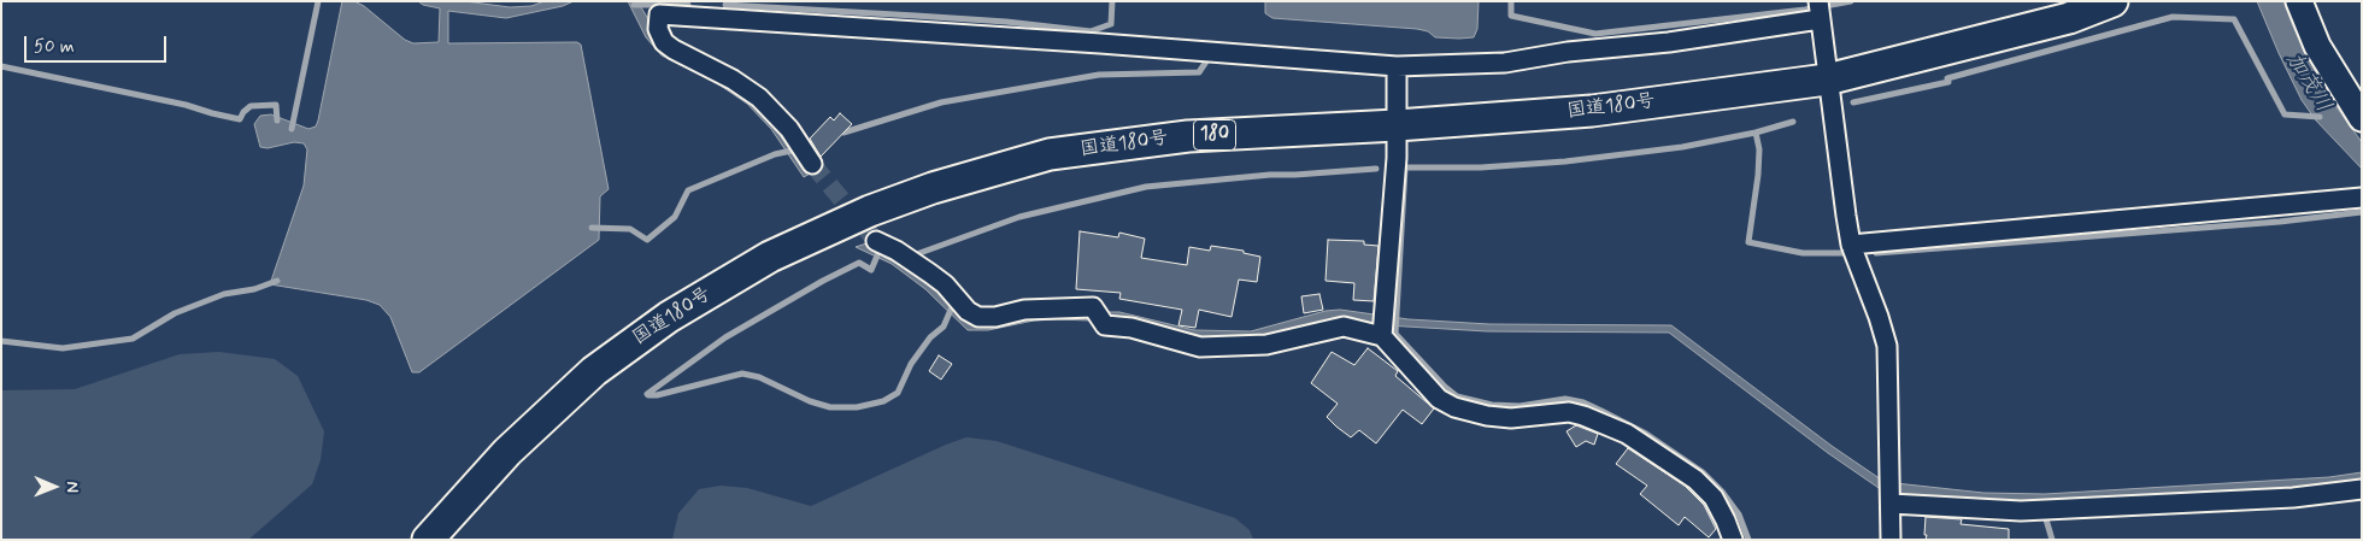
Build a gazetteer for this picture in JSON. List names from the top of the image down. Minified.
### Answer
{"streets":{"highway":["国道180号","180"]},"water":["加茂川"],"scale_bar":"50 m","north":"right"}
